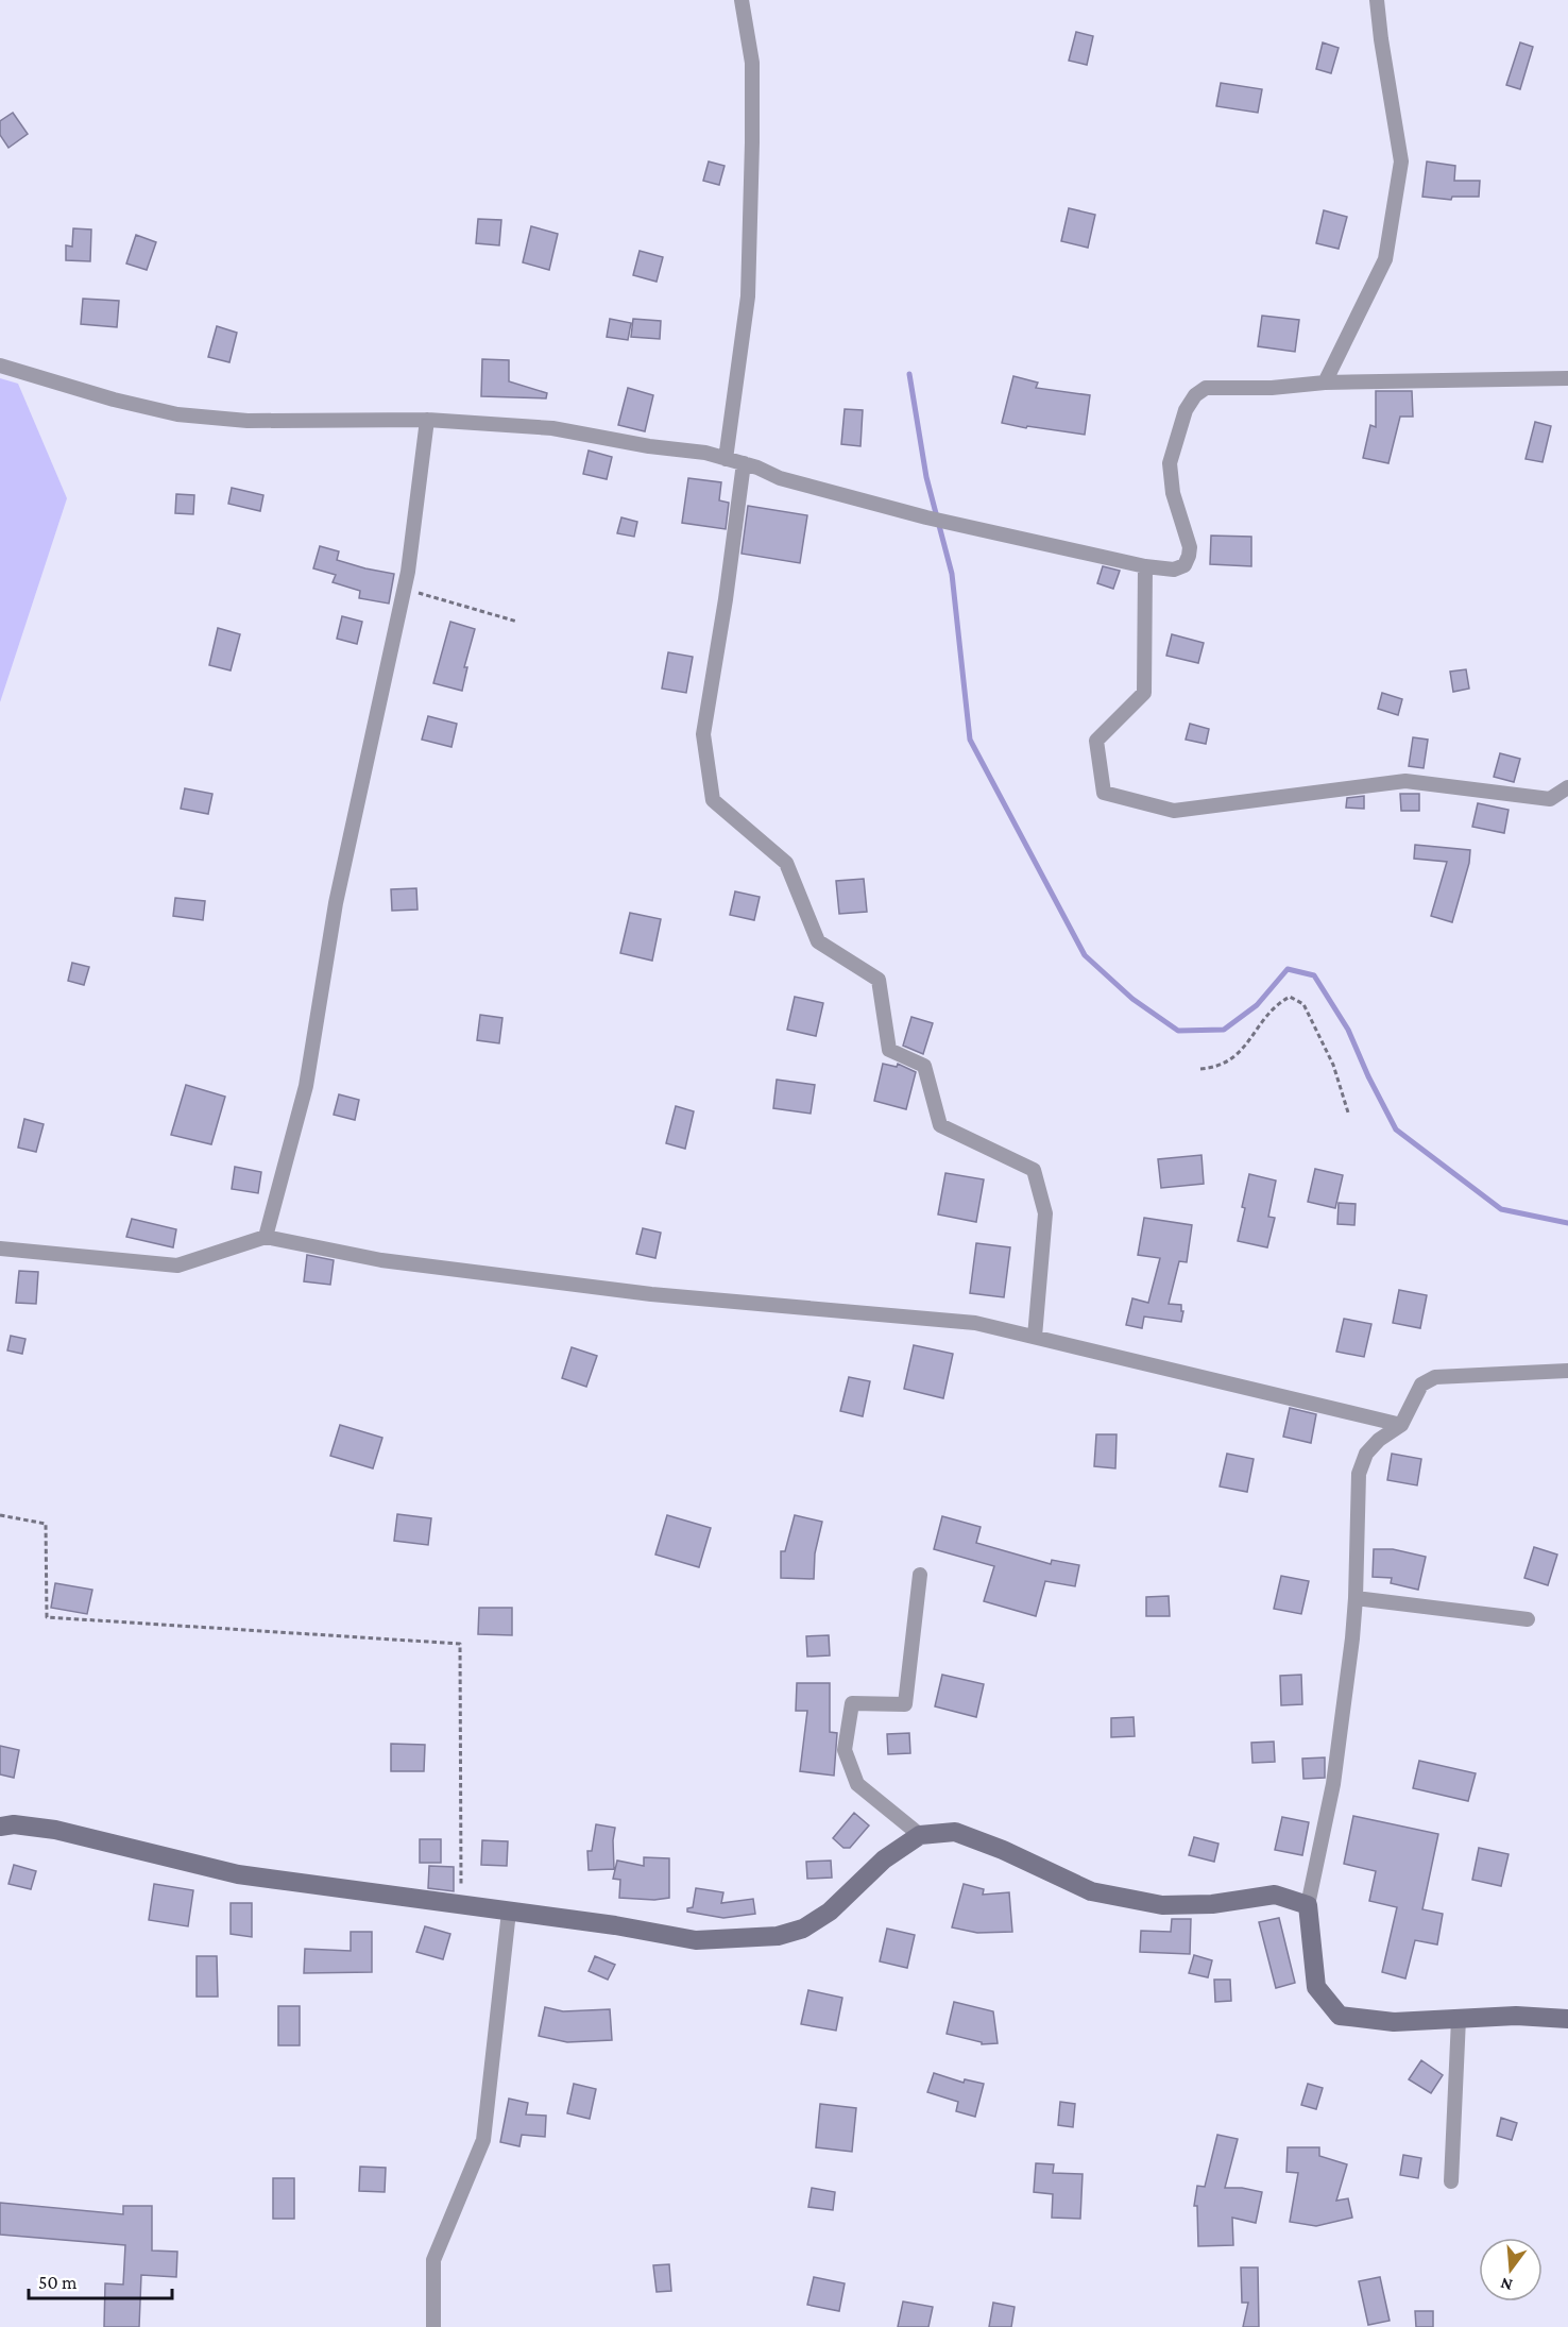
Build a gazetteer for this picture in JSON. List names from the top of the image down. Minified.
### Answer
{"scale_bar":"50 m","north":"bottom"}
